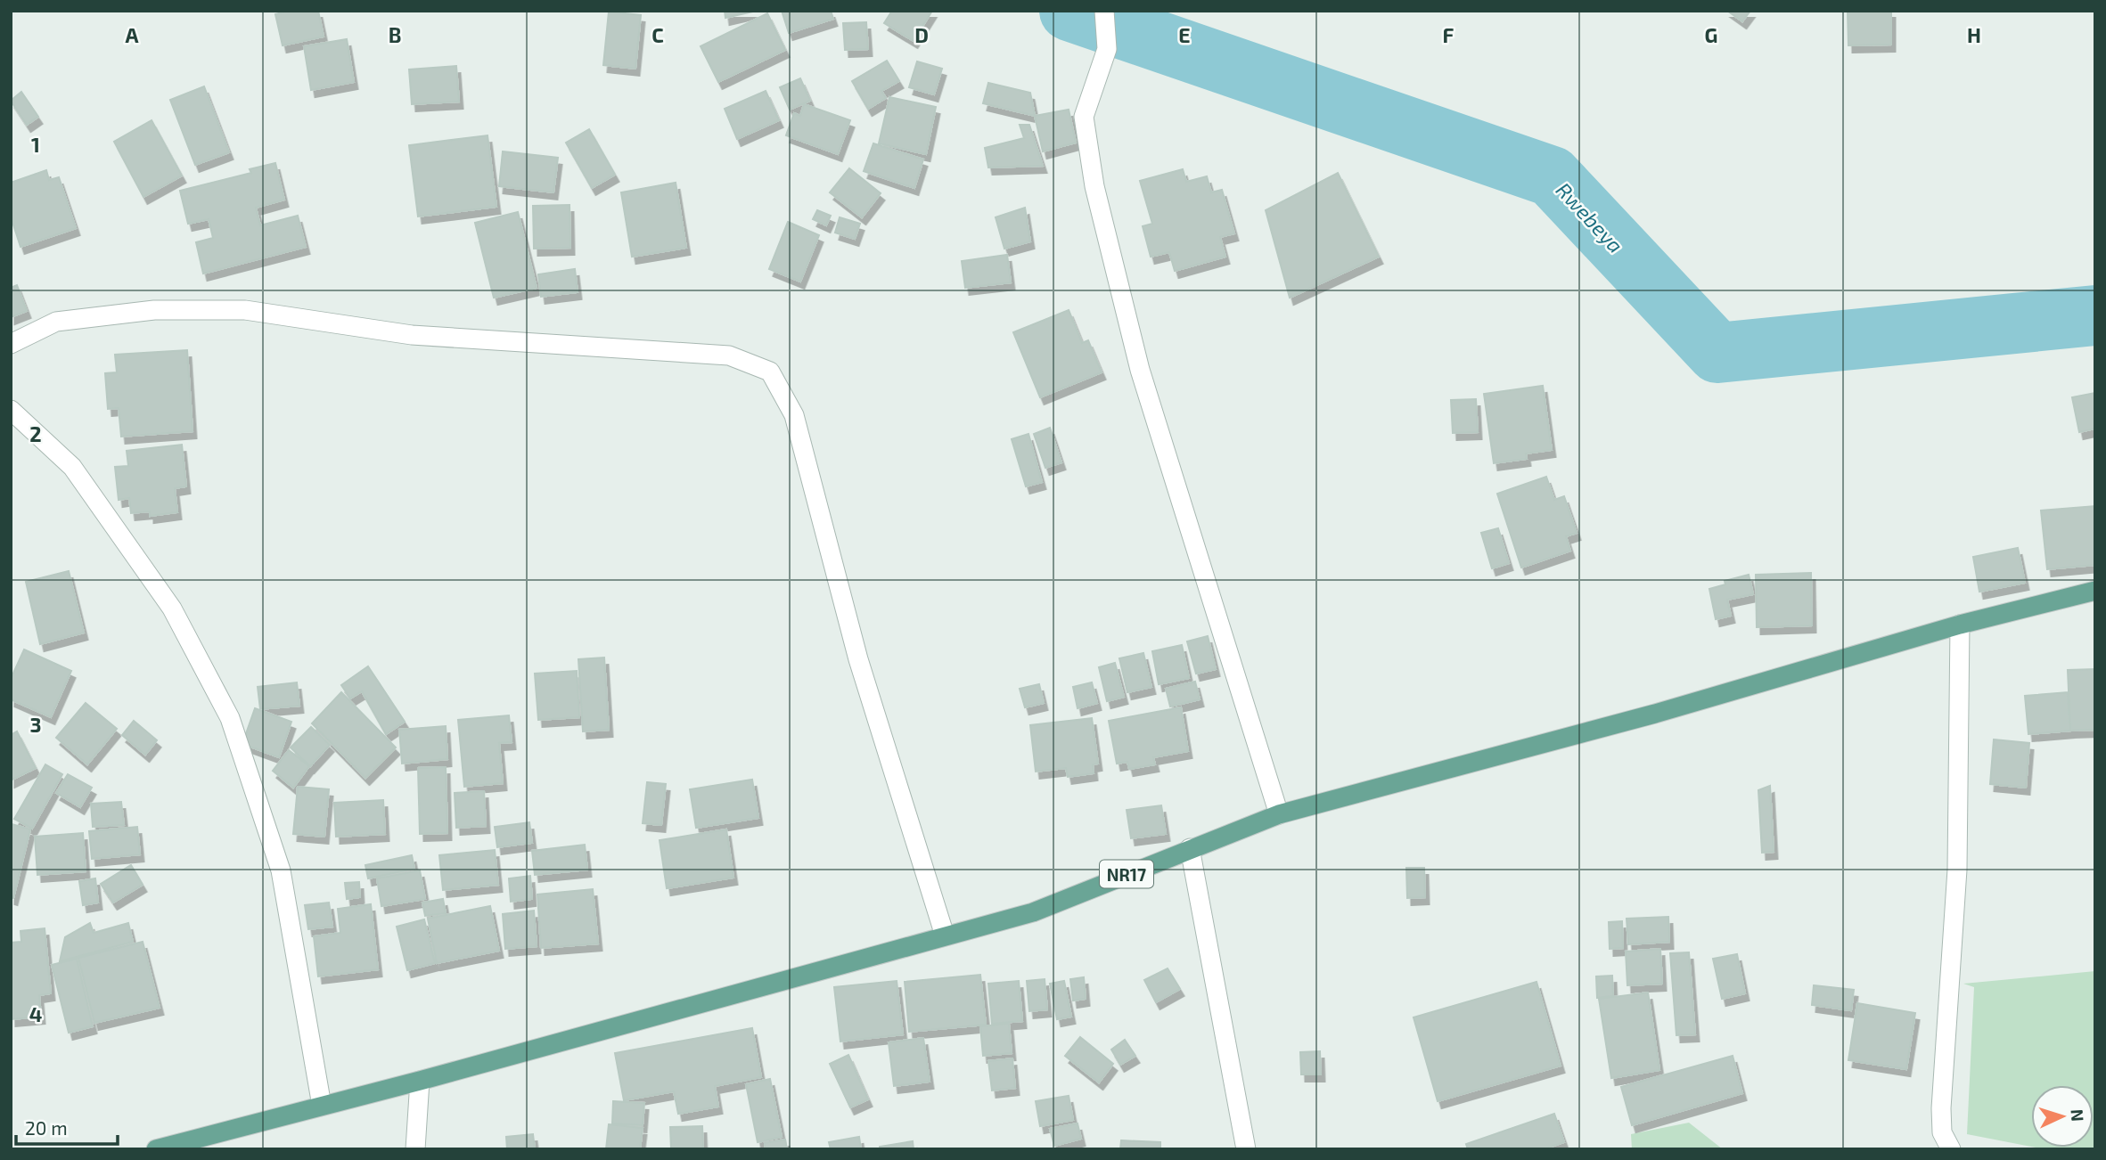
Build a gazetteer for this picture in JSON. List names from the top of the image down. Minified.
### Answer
{"streets":{"main road":["NR17"]},"water":["Rwebeya"],"scale_bar":"20 m","north":"right","grid":{"columns":["A","B","C","D","E","F","G","H"],"rows":["1","2","3","4"]}}
